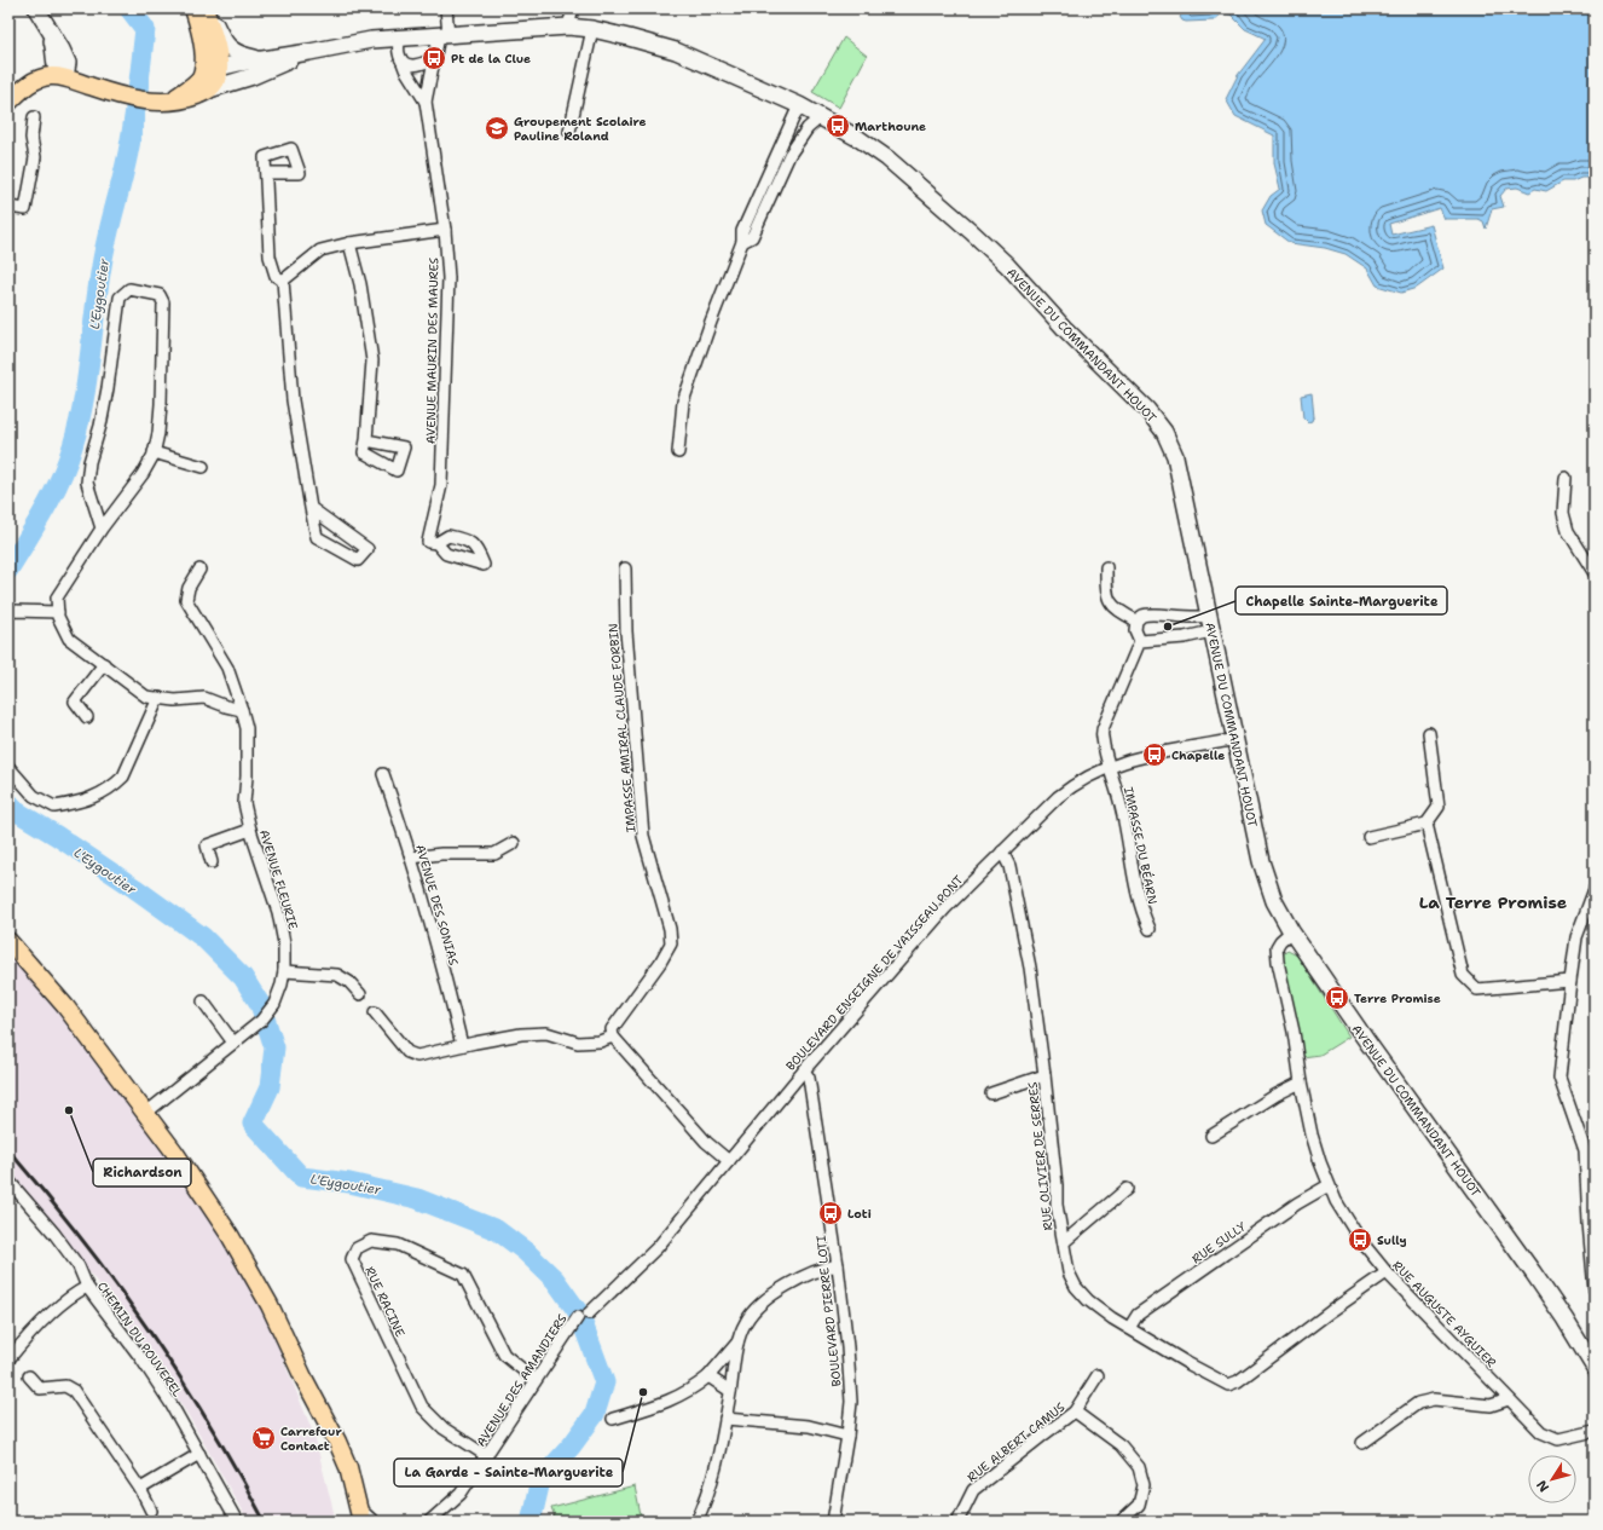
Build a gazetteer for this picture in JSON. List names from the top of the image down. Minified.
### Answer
{"streets":{"main road":["AVENUE DU COMMANDANT HOUOT"],"street":["AVENUE MAURIN DES MAURES","IMPASSE AMIRAL CLAUDE FORBIN","IMPASSE DU BÉARN","AVENUE FLEURIE","AVENUE DES SONIAS","BOULEVARD ENSEIGNE DE VAISSEAU PONT","RUE OLIVIER DE SERRES","RUE SULLY","RUE RACINE","BOULEVARD PIERRE LOTI","RUE AUGUSTE AYGUIER","CHEMIN DU POUVEREL","AVENUE DES AMANDIERS","RUE ALBERT CAMUS"]},"crossings":[["AVENUE DU COMMANDANT HOUOT","AVENUE MAURIN DES MAURES"],["AVENUE DU COMMANDANT HOUOT","BOULEVARD ENSEIGNE DE VAISSEAU PONT"],["AVENUE DU COMMANDANT HOUOT","RUE AUGUSTE AYGUIER"],["IMPASSE DU BÉARN","BOULEVARD ENSEIGNE DE VAISSEAU PONT"],["BOULEVARD ENSEIGNE DE VAISSEAU PONT","RUE OLIVIER DE SERRES"],["BOULEVARD ENSEIGNE DE VAISSEAU PONT","BOULEVARD PIERRE LOTI"],["RUE OLIVIER DE SERRES","RUE SULLY"],["RUE OLIVIER DE SERRES","RUE AUGUSTE AYGUIER"],["RUE SULLY","RUE AUGUSTE AYGUIER"],["RUE RACINE","AVENUE DES AMANDIERS"]],"districts":["La Terre Promise"],"water":["L'Eygoutier"],"places":{"bus stop":["Pt de la Clue","Marthoune","Chapelle","Terre Promise","Loti","Sully"],"school or university":["Groupement Scolaire Pauline Roland"],"other":["Chapelle Sainte-Marguerite","Richardson","La Garde - Sainte-Marguerite"],"supermarket":["Carrefour Contact"]},"north":"bottom left"}
